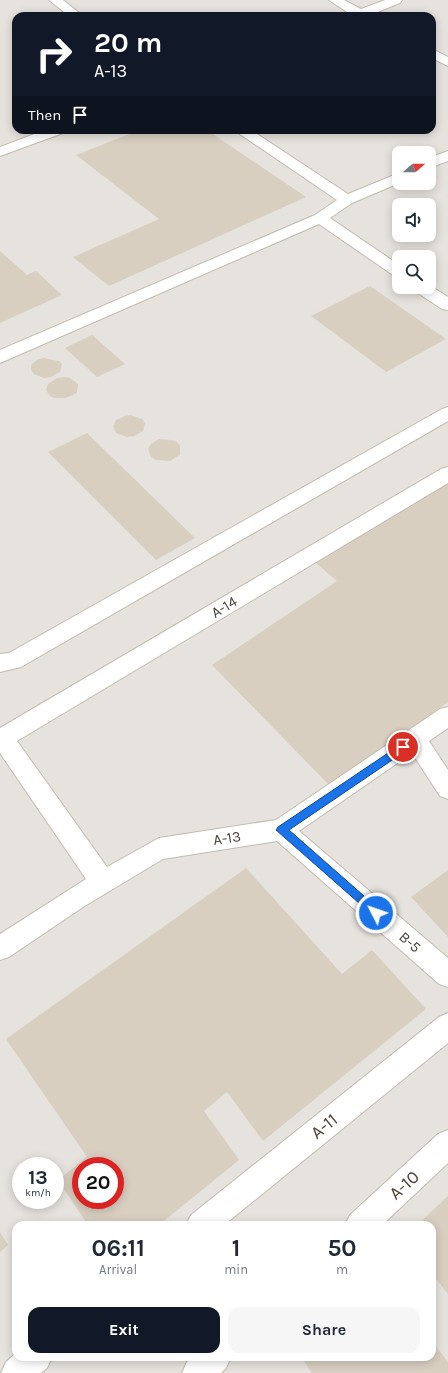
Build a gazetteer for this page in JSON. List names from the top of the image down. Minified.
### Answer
{"streets":{"lane":["A-14","A-13","B-5","A-11","A-10"]},"crossings":[["A-13","B-5"]],"north":"right","page":{"turn":["20 m","A-13"],"then":"Then","speed":"13 km/h","limit":"20","eta":["06:11","Arrival","1","min","50","m"],"buttons":["Exit","Share"]}}
